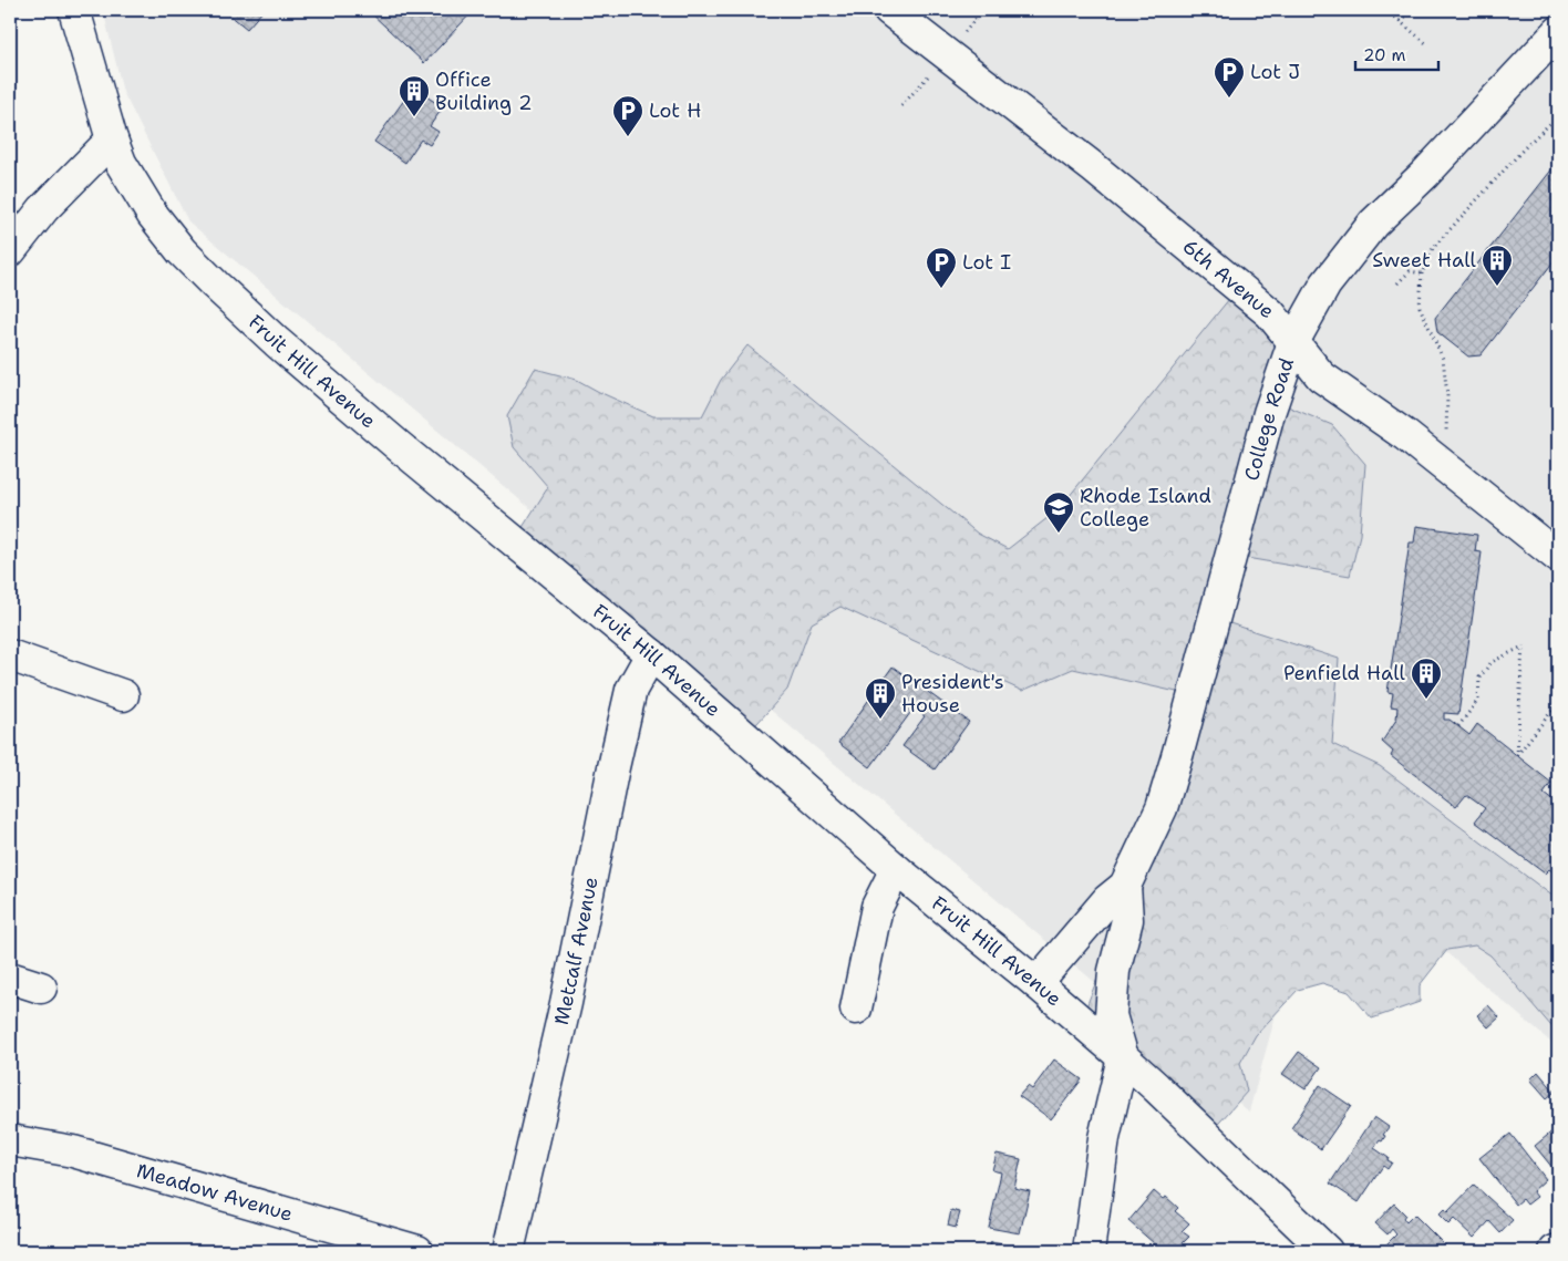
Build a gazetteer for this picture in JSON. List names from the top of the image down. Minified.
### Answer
{"streets":{"street":["6th Avenue","Fruit Hill Avenue","College Road","Metcalf Avenue","Meadow Avenue"]},"crossings":[["6th Avenue","College Road"],["Fruit Hill Avenue","College Road"],["Fruit Hill Avenue","Metcalf Avenue"]],"places":{"parking":["Lot J","Lot H","Lot I"],"building":["Office Building 2","Sweet Hall","Penfield Hall","President's House"],"school or university":["Rhode Island College"]},"scale_bar":"20 m"}
